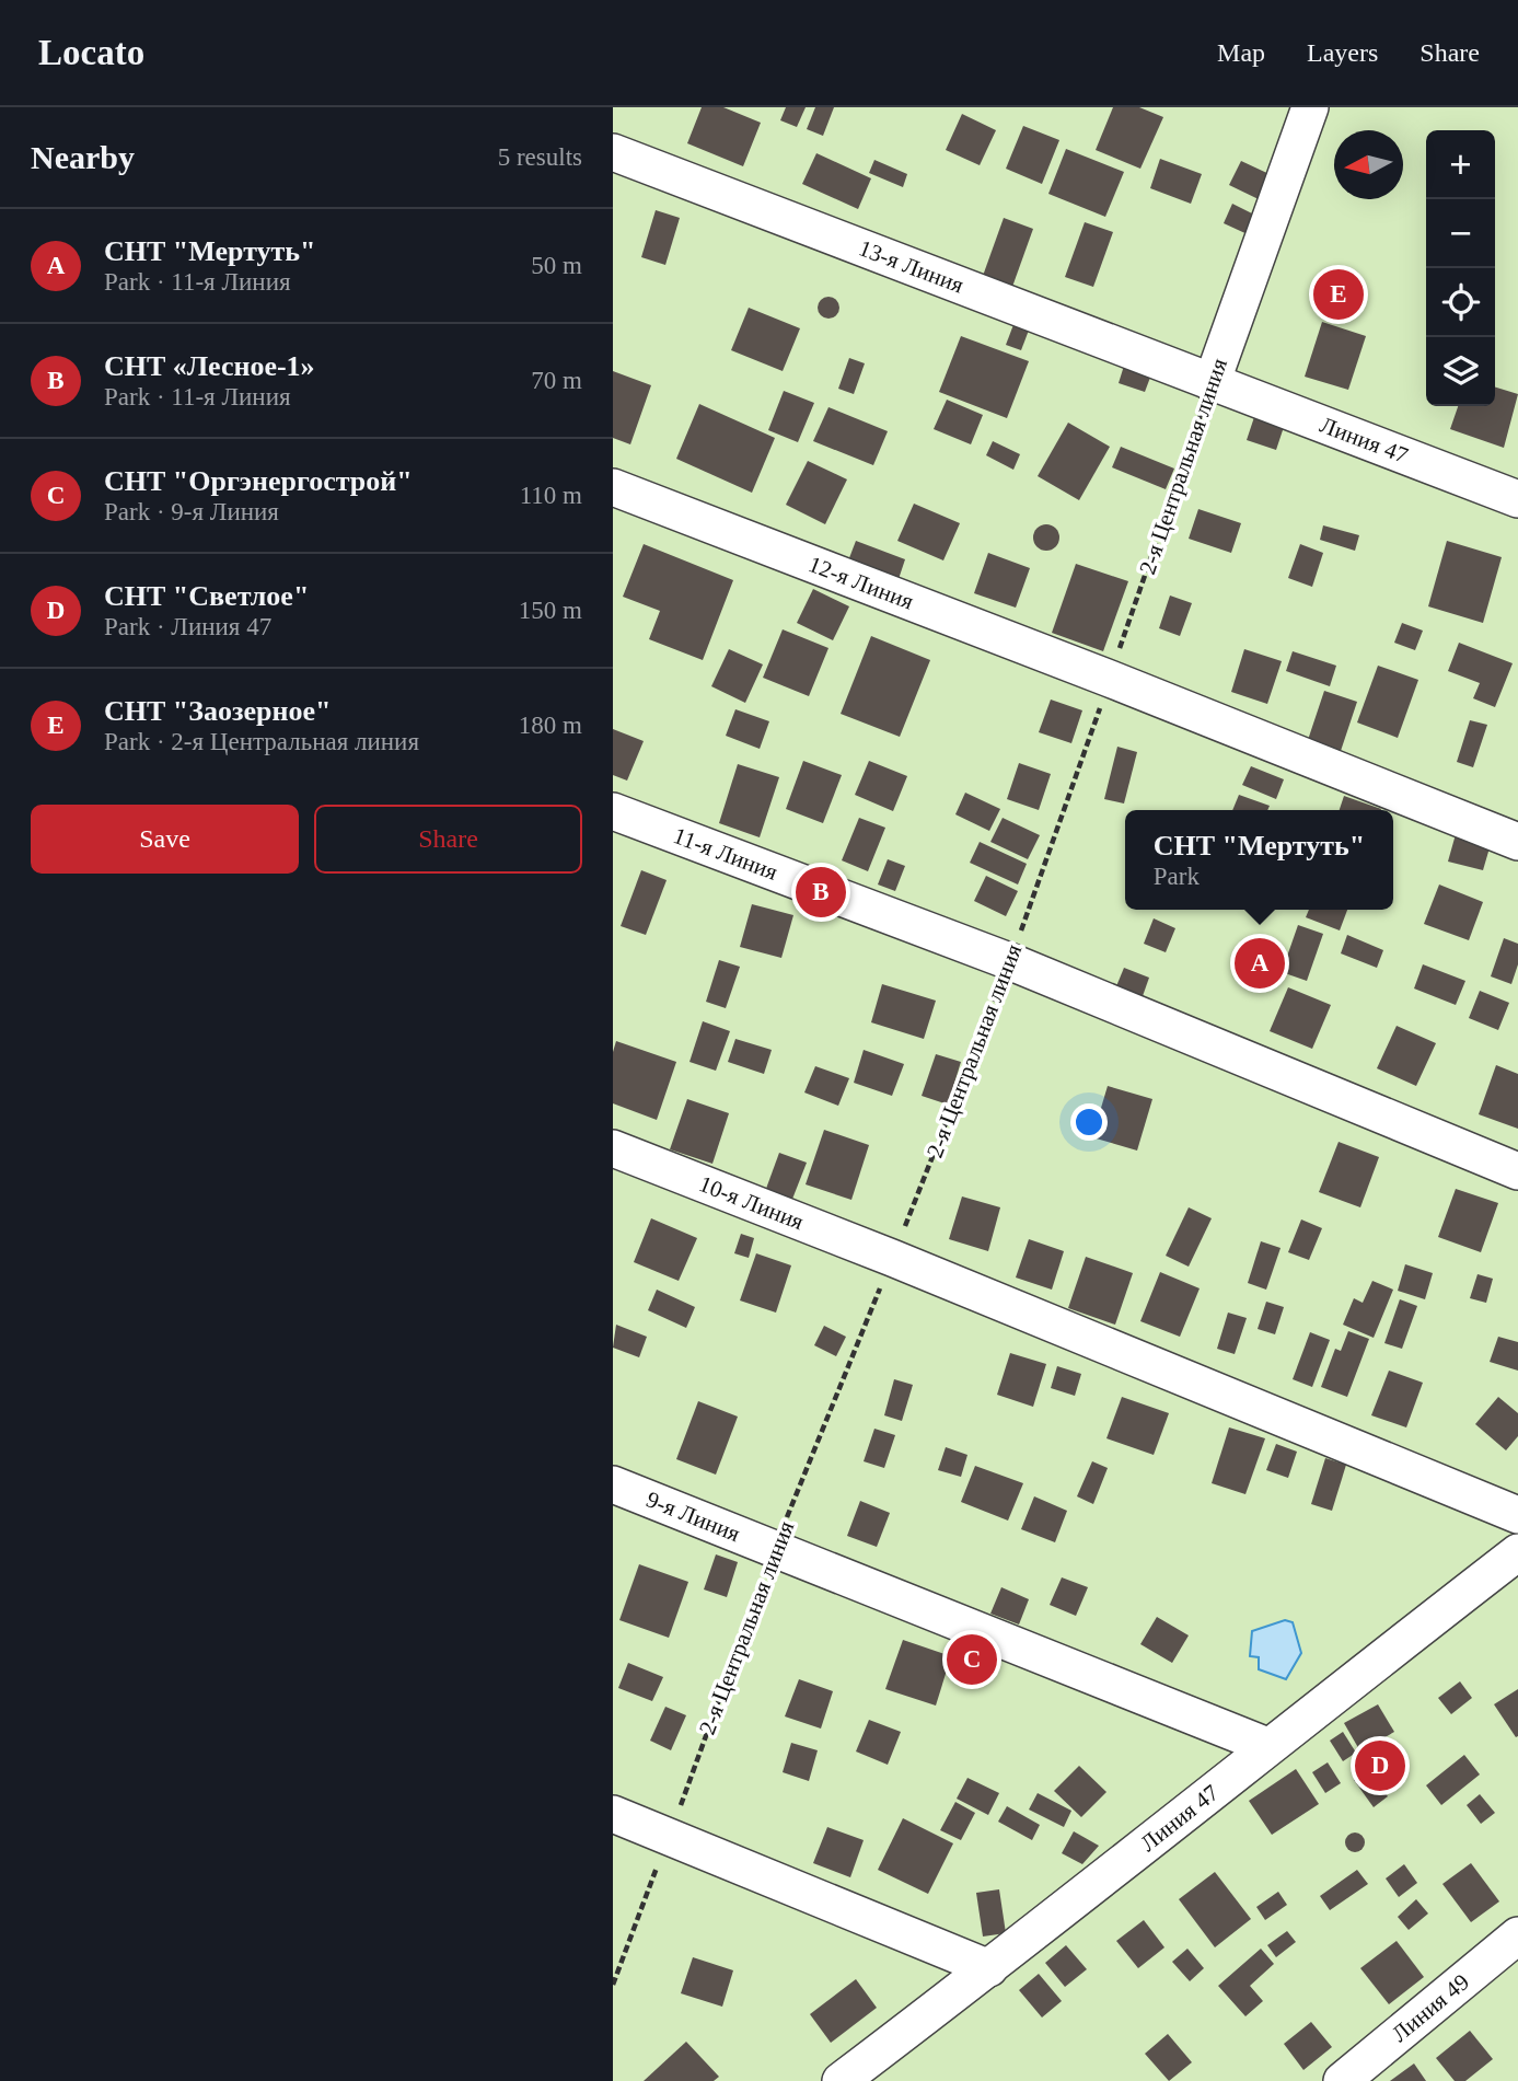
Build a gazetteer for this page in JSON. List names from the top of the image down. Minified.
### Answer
{"streets":{"street":["13-я Линия","Линия 47","2-я Центральная линия","12-я Линия","11-я Линия","10-я Линия","9-я Линия","Линия 49"]},"crossings":[["13-я Линия","Линия 47"],["13-я Линия","2-я Центральная линия"],["Линия 47","2-я Центральная линия"],["Линия 47","9-я Линия"],["2-я Центральная линия","12-я Линия"],["2-я Центральная линия","11-я Линия"],["2-я Центральная линия","10-я Линия"],["2-я Центральная линия","9-я Линия"]],"north":"left","page":{"header":"Locato","nav":["Map","Layers","Share"],"heading":["Nearby","5 results"],"map_buttons":["+","−"],"list":[{"mark":"A","name":"СНТ \"Мертуть\"","note":"Park · 11-я Линия","value":"50 m"},{"mark":"B","name":"СНТ «Лесное-1»","note":"Park · 11-я Линия","value":"70 m"},{"mark":"C","name":"СНТ \"Оргэнергострой\"","note":"Park · 9-я Линия","value":"110 m"},{"mark":"D","name":"СНТ \"Светлое\"","note":"Park · Линия 47","value":"150 m"},{"mark":"E","name":"СНТ \"Заозерное\"","note":"Park · 2-я Центральная линия","value":"180 m"}],"pins":["E","B","A","C","D"],"buttons":["Save","Share"],"popup":["СНТ \"Мертуть\"","Park"]}}
